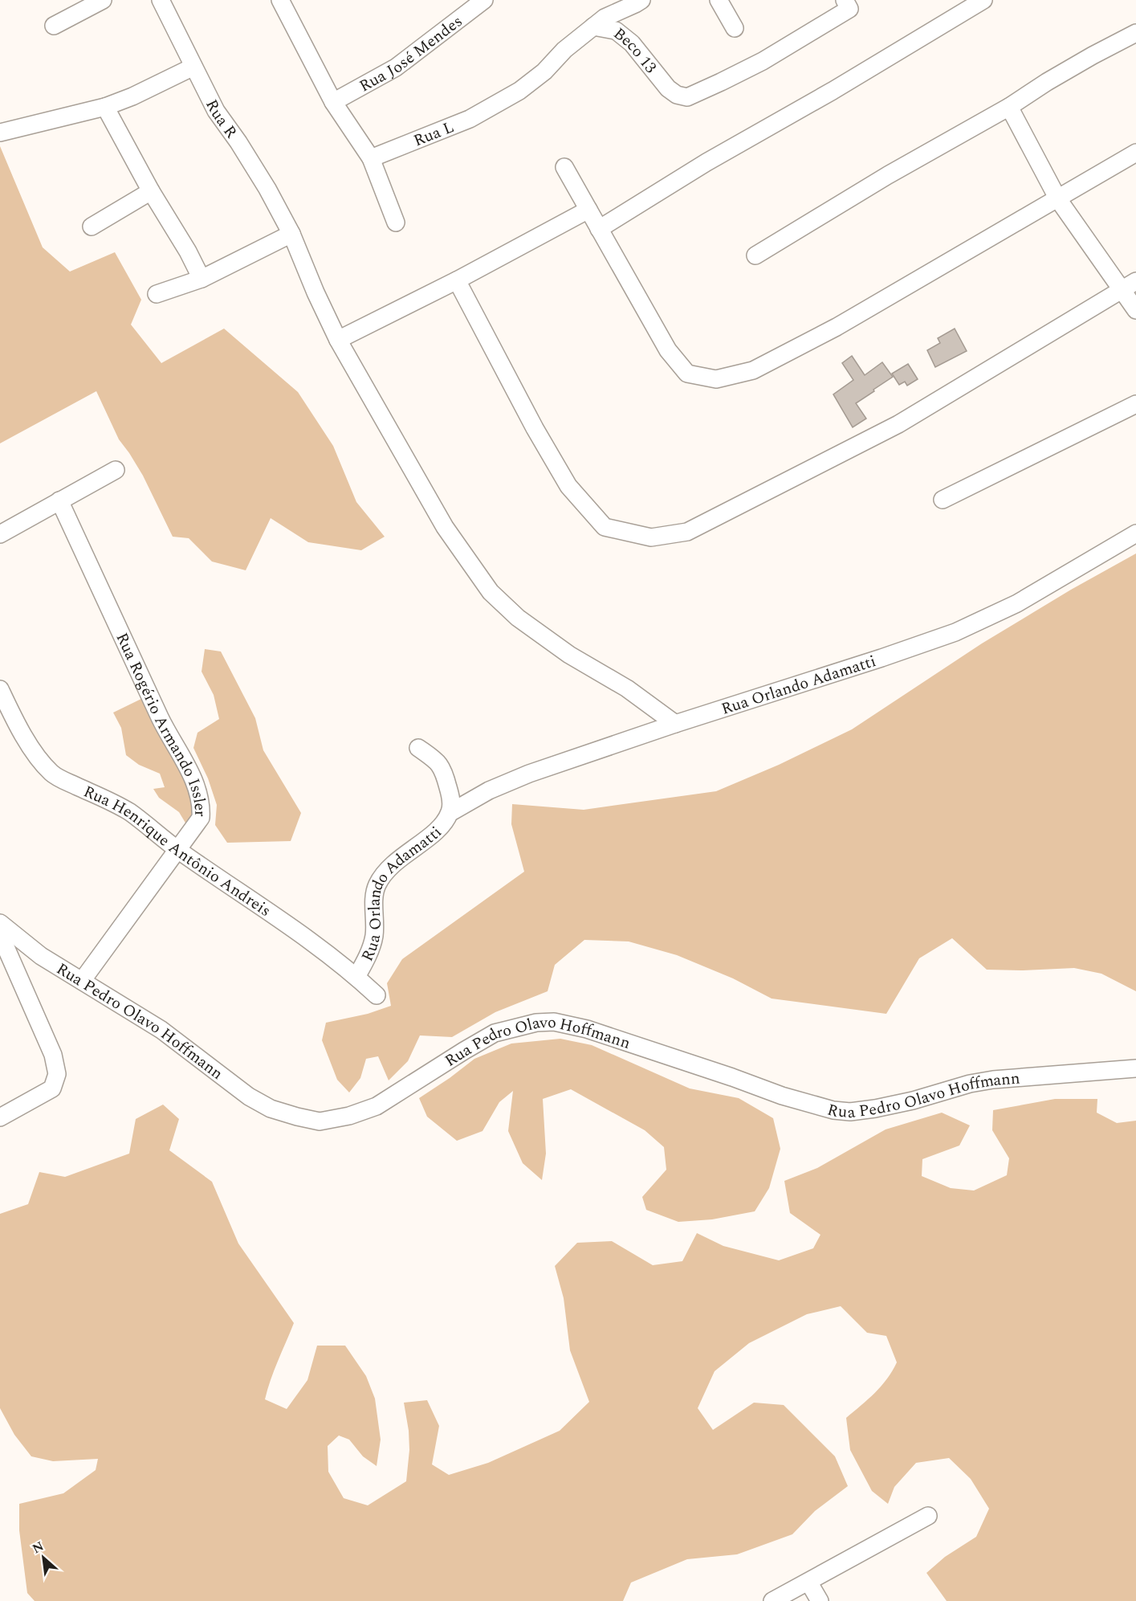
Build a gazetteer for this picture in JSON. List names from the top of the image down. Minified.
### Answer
{"streets":{"street":["Rua José Mendes","Beco 13","Rua R","Rua L","Rua Orlando Adamatti","Rua Rogério Armando Issler","Rua Henrique Antônio Andreis","Rua Pedro Olavo Hoffmann"]},"crossings":[["Beco 13","Rua L"],["Rua R","Rua Orlando Adamatti"],["Rua Orlando Adamatti","Rua Henrique Antônio Andreis"],["Rua Rogério Armando Issler","Rua Henrique Antônio Andreis"],["Rua Rogério Armando Issler","Rua Pedro Olavo Hoffmann"]],"north":"top left"}
